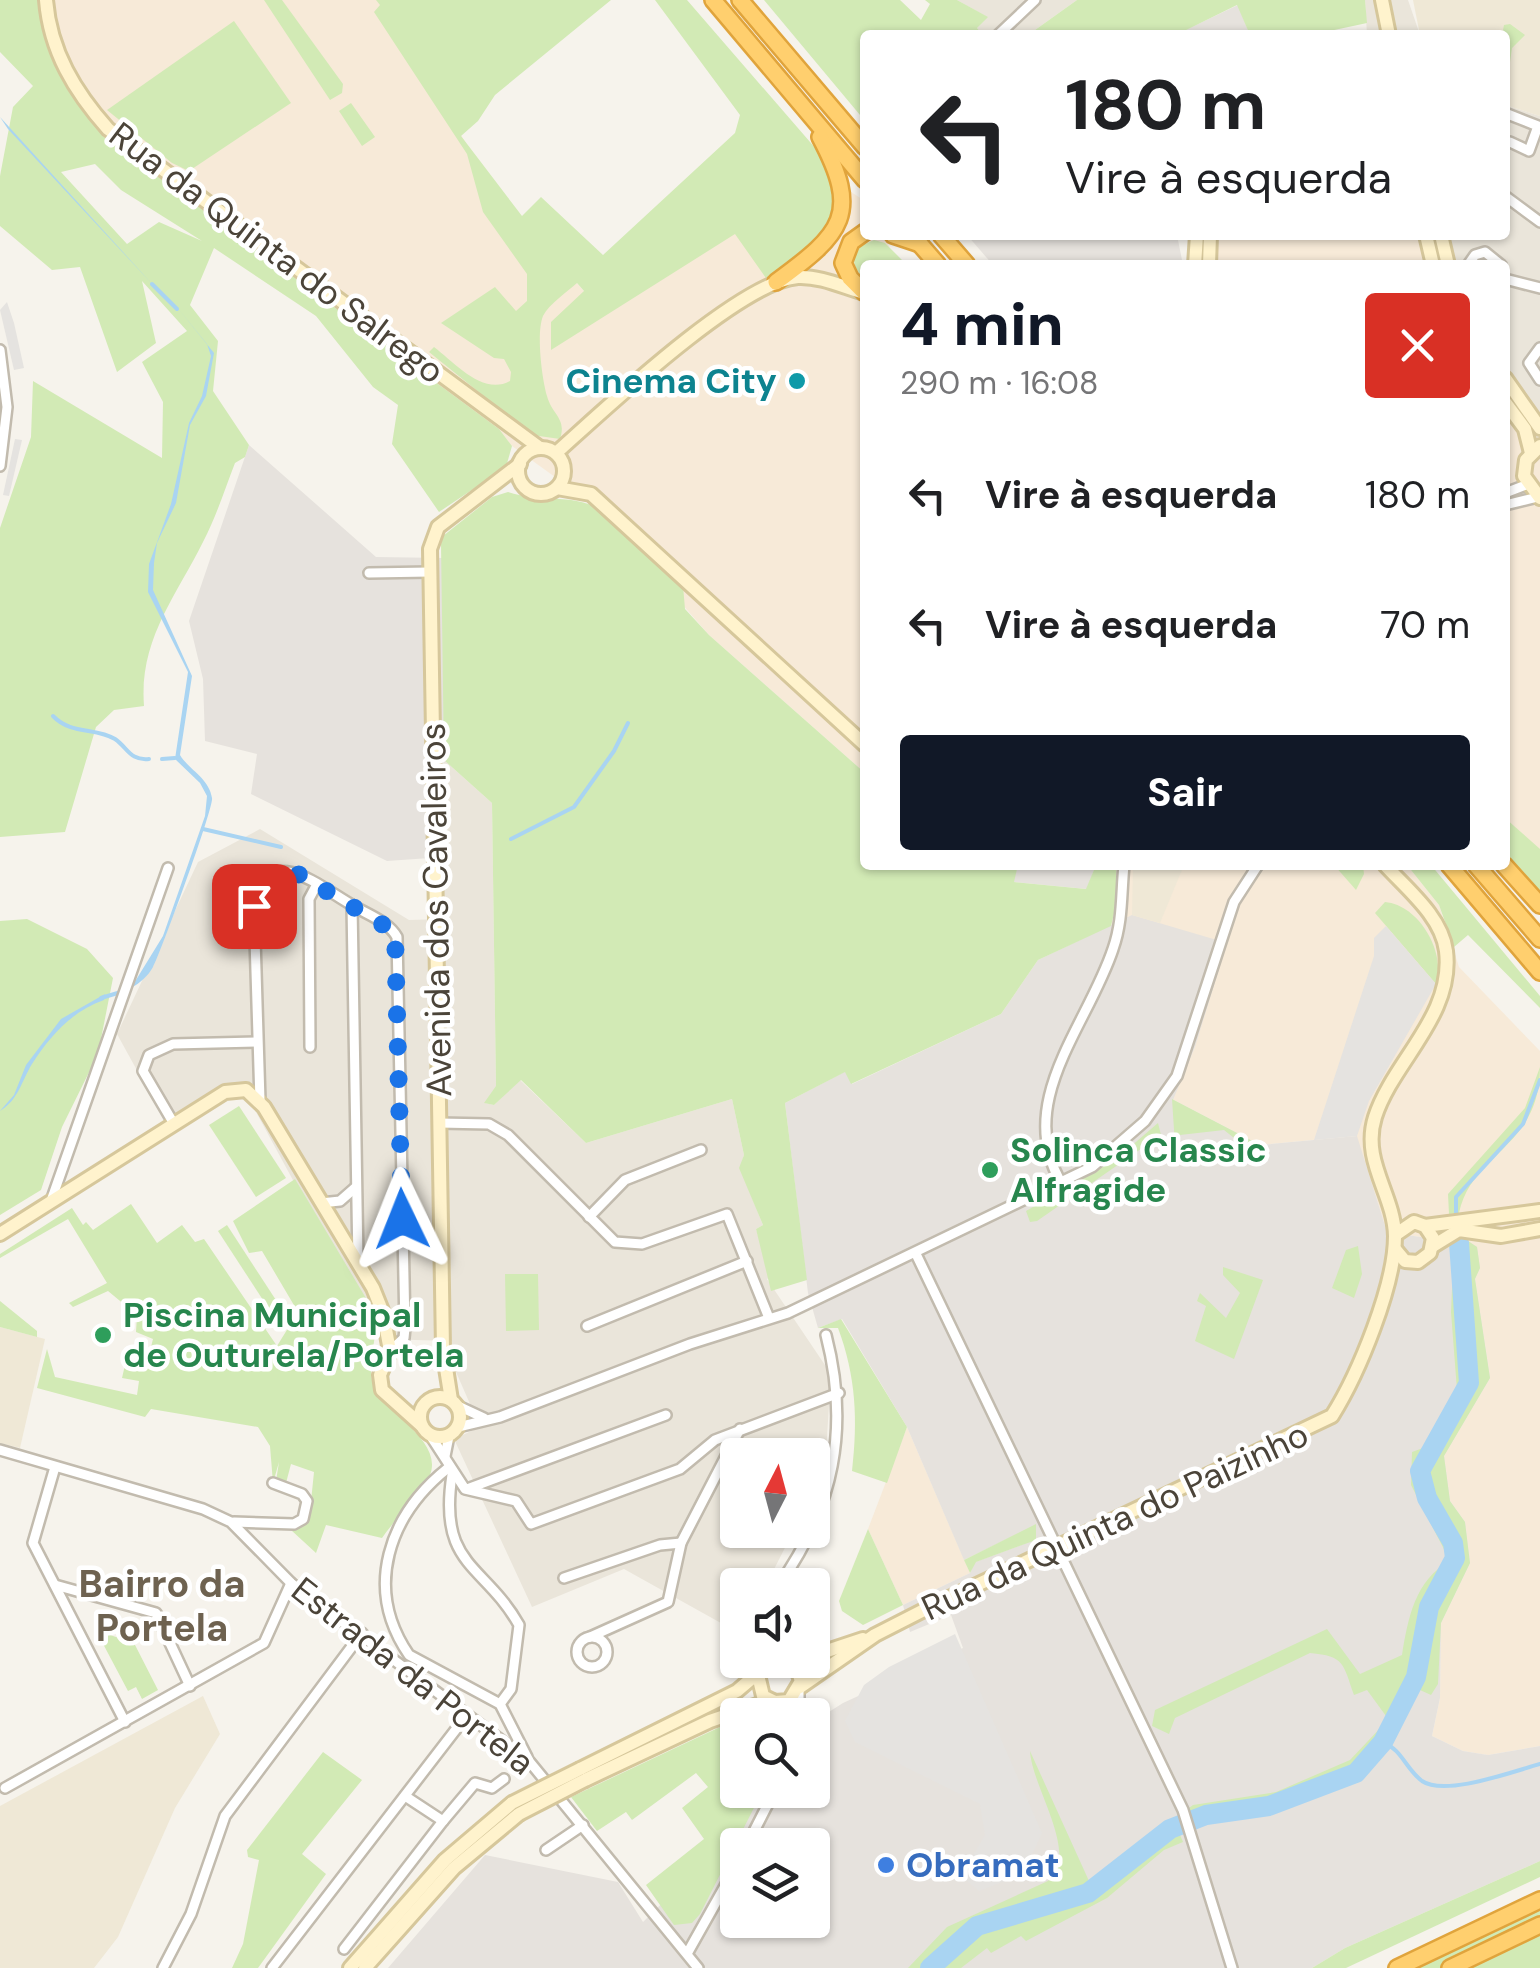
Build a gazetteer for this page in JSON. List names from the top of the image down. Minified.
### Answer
{"streets":{"street":["Rua da Quinta do Salrego","Avenida dos Cavaleiros","Rua da Quinta do Paizinho","Estrada da Portela"]},"crossings":[["Rua da Quinta do Salrego","Avenida dos Cavaleiros"]],"districts":["Bairro da Portela"],"places":["Cinema City","Solinca Classic Alfragide","Piscina Municipal de Outurela/Portela","Obramat"],"north":"top","page":{"turn":["180 m","Vire à esquerda"],"heading":["4 min","290 m · 16:08"],"list":[{"name":"Vire à esquerda","value":"180 m"},{"name":"Vire à esquerda","value":"70 m"}],"buttons":"Sair"}}
